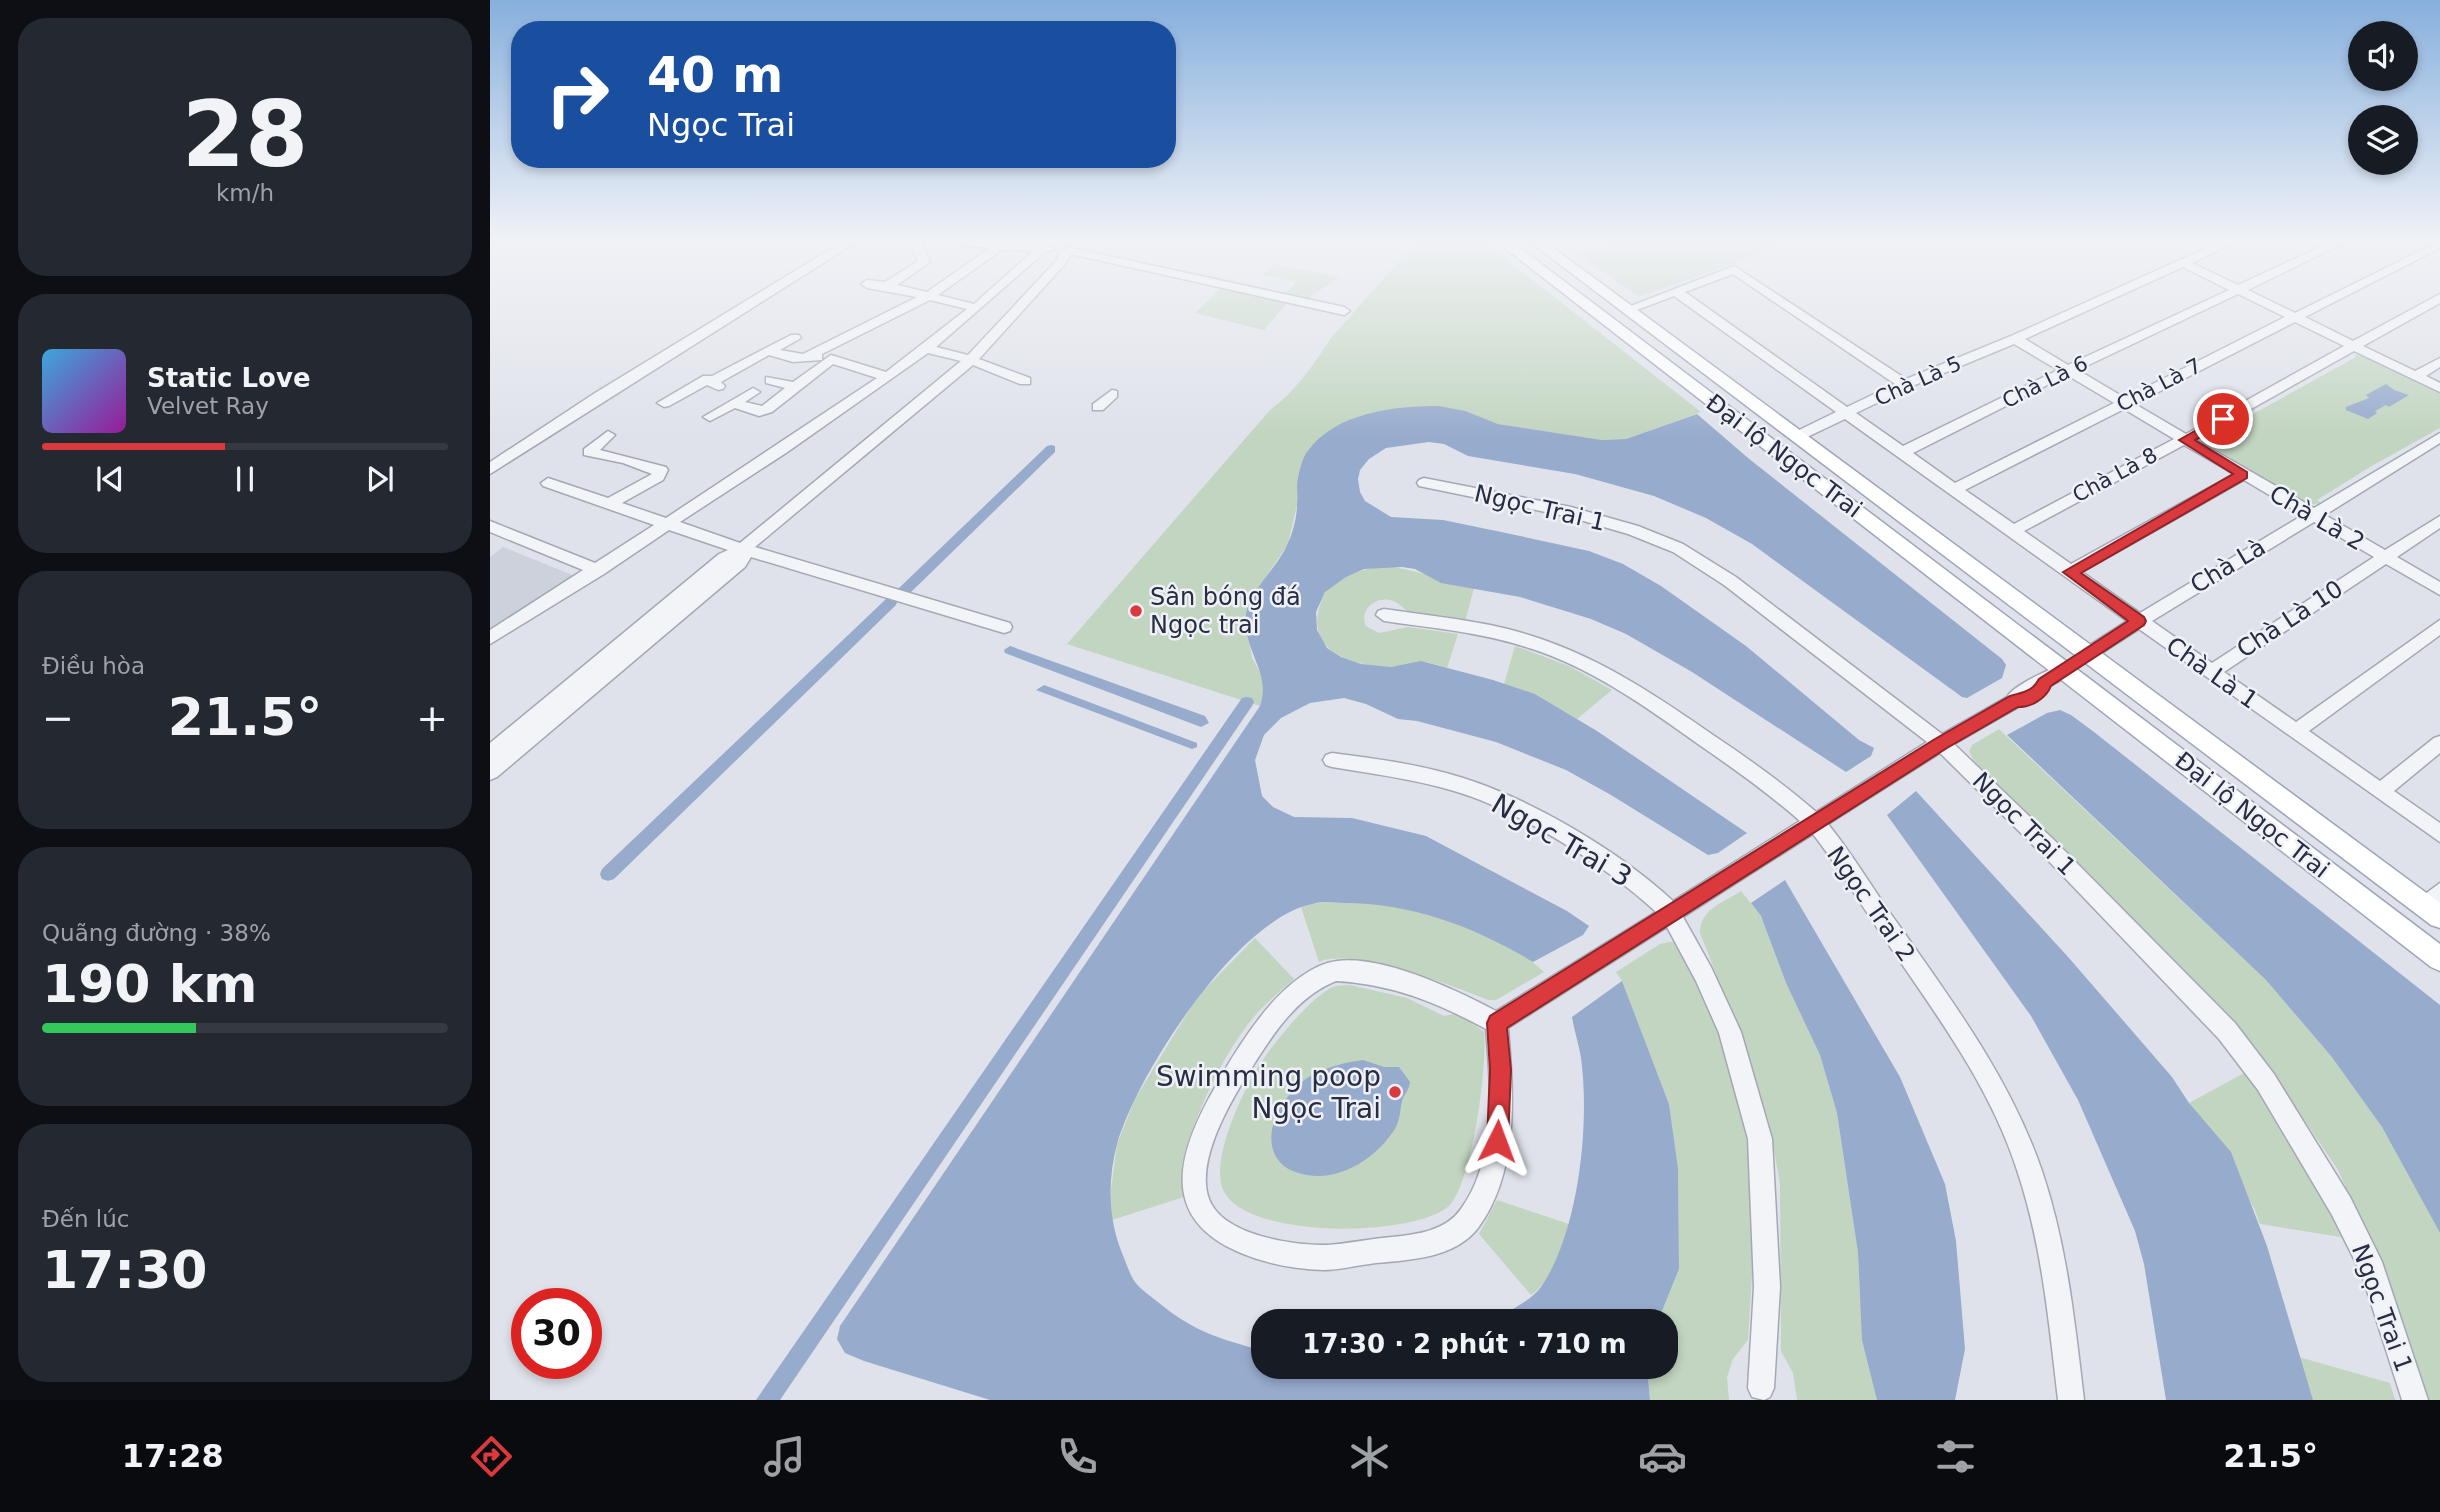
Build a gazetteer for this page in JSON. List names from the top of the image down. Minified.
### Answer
{"streets":{"main road":["Đại lộ Ngọc Trai"],"street":["Chà Là 5","Chà Là 6","Chà Là 7","Chà Là 8","Ngọc Trai 1","Chà Là 2","Chà Là","Chà Là 10","Chà Là 1","Ngọc Trai 3","Ngọc Trai 2"]},"crossings":[["Chà Là 5","Đại lộ Ngọc Trai"],["Chà Là 5","Chà Là 2"],["Chà Là 5","Chà Là 1"],["Chà Là 6","Chà Là 2"],["Chà Là 6","Chà Là 1"],["Chà Là 7","Chà Là 2"],["Chà Là 7","Chà Là 1"],["Đại lộ Ngọc Trai","Chà Là"],["Chà Là 8","Chà Là 2"],["Chà Là 8","Chà Là 1"],["Chà Là 2","Chà Là"],["Chà Là 2","Chà Là 10"],["Chà Là","Chà Là 1"],["Chà Là 10","Chà Là 1"]],"places":["Sân bóng đá Ngọc trai","Swimming poop Ngọc Trai"],"page":{"tile":[["28","km/h"],"Điều hòa",["Quãng đường · 38%","190 km"],["Đến lúc","17:30"]],"turn":["40 m","Ngọc Trai"],"song":["Static Love","Velvet Ray"],"heat":["−","21.5°","+"],"limit":"30","trip":"17:30 · 2 phút · 710 m","tabs":["17:28","21.5°"]}}
